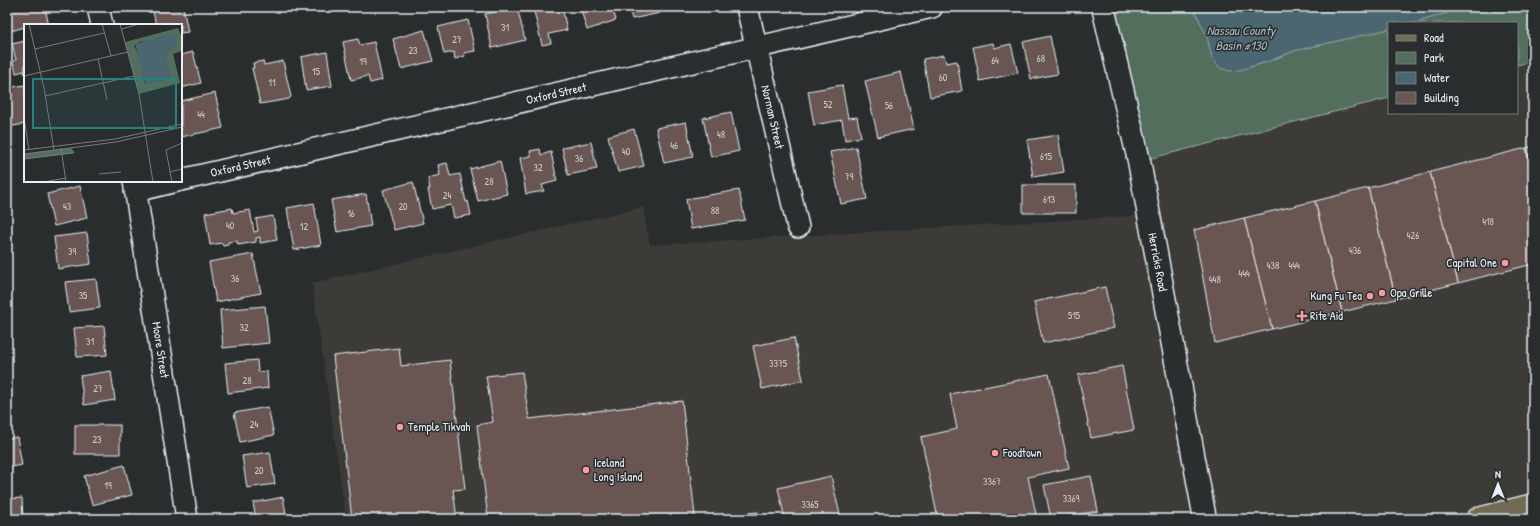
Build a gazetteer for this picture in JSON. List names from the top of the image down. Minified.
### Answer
{"streets":{"main road":["Herricks Road"],"street":["Oxford Street","Norman Street","Moore Street"]},"crossings":[["Oxford Street","Norman Street"]],"water":["Nassau County Basin #130"],"places":{"other":["Capital One","Opa Grille","Kung Fu Tea","Temple Tikvah","Foodtown","Iceland Long Island"],"health":["Rite Aid"]},"house_numbers":["31","27","23","68","64","19","15","60","11","52","56","44","48","46","40","615","36","32","79","28","24","613","43","20","88","16","418","40","12","426","436","39","438","444","444","36","448","35","515","32","31","3375","28","27","24","23","20","3367","19","3369","3365"],"legend":["Road","Park","Water","Building"],"north":"top"}
